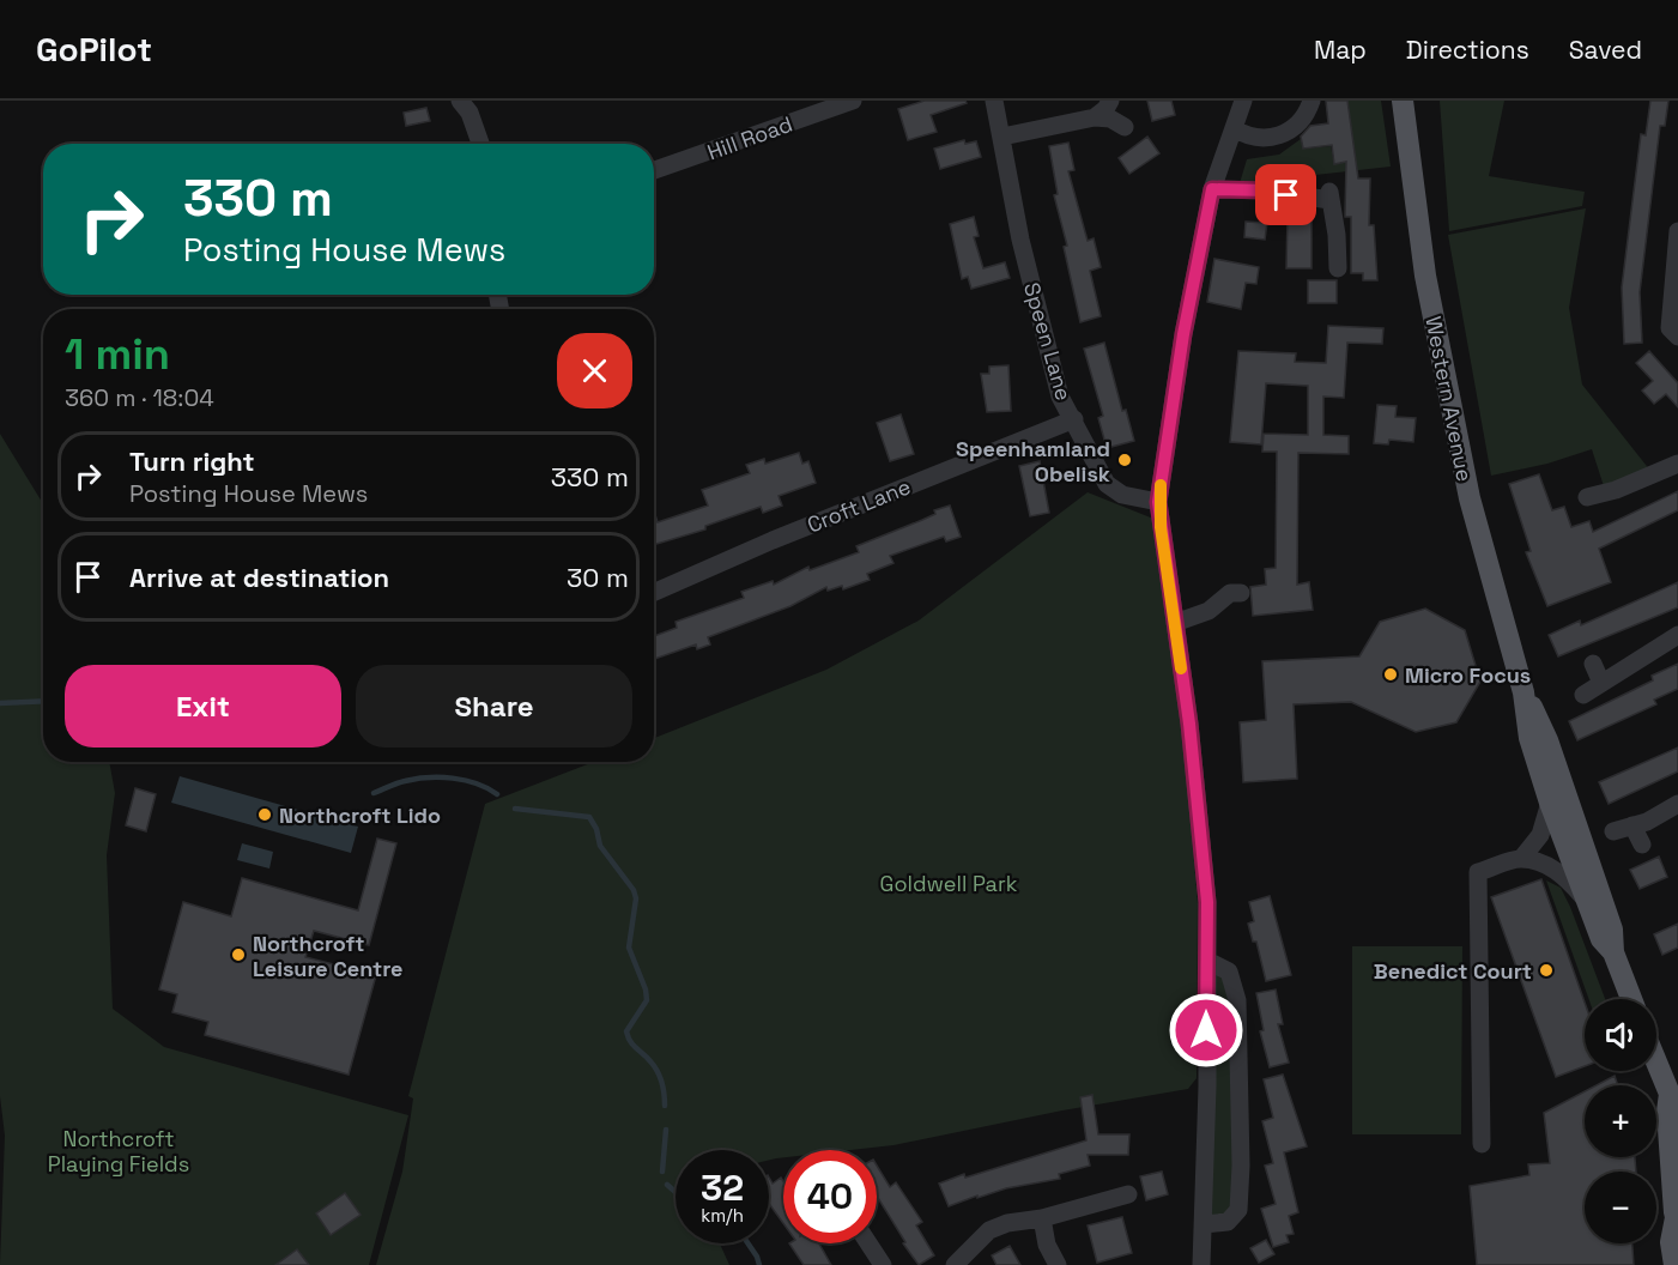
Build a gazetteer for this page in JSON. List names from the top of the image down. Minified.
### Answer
{"streets":{"main road":["Western Avenue"],"street":["Hill Road","Speen Lane","Croft Lane"]},"crossings":[["Speen Lane","Croft Lane"]],"parks":["Goldwell Park","Northcroft Playing Fields"],"places":["Speenhamland Obelisk","Micro Focus","Northcroft Lido","Northcroft Leisure Centre","Benedict Court"],"page":{"header":"GoPilot","nav":["Map","Directions","Saved"],"turn":["330 m","Posting House Mews"],"heading":["1 min","360 m · 18:04"],"list":[{"name":"Turn right","note":"Posting House Mews","value":"330 m"},{"name":"Arrive at destination","value":"30 m"}],"buttons":["Exit","Share"],"map_buttons":["+","−"],"speed":"32 km/h","limit":"40"}}
